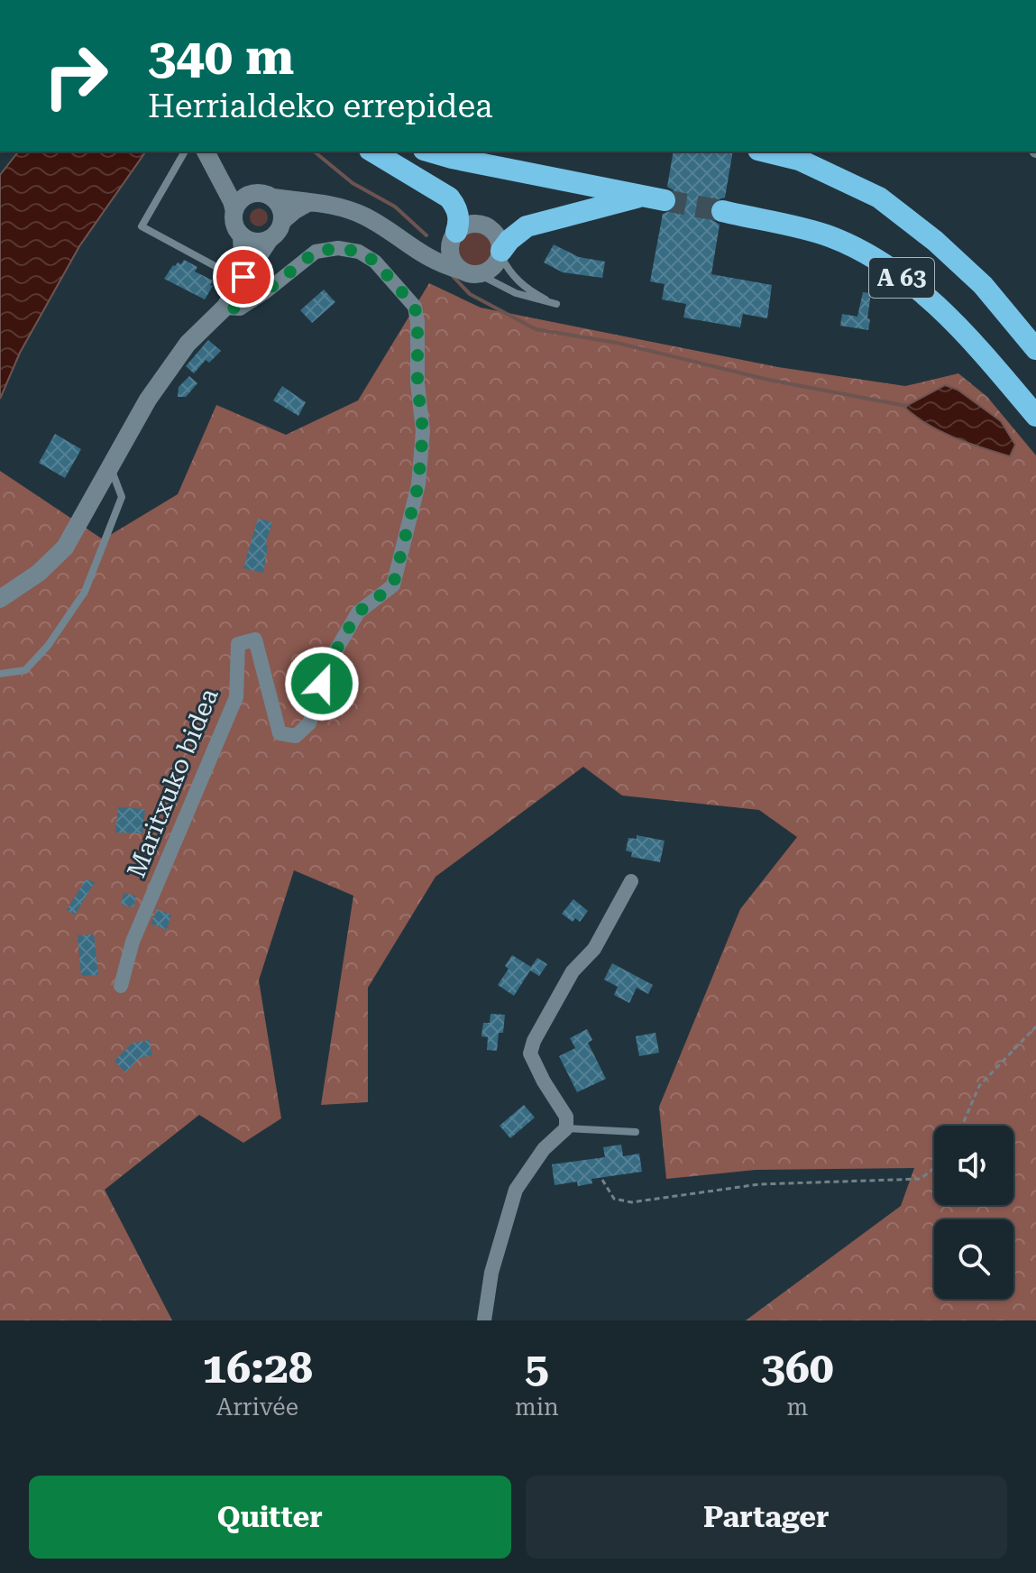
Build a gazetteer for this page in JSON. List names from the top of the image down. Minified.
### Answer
{"streets":{"highway":["A 63"],"street":["Maritxuko bidea"]},"page":{"turn":["340 m","Herrialdeko errepidea"],"eta":["16:28","Arrivée","5","min","360","m"],"buttons":["Quitter","Partager"]}}
